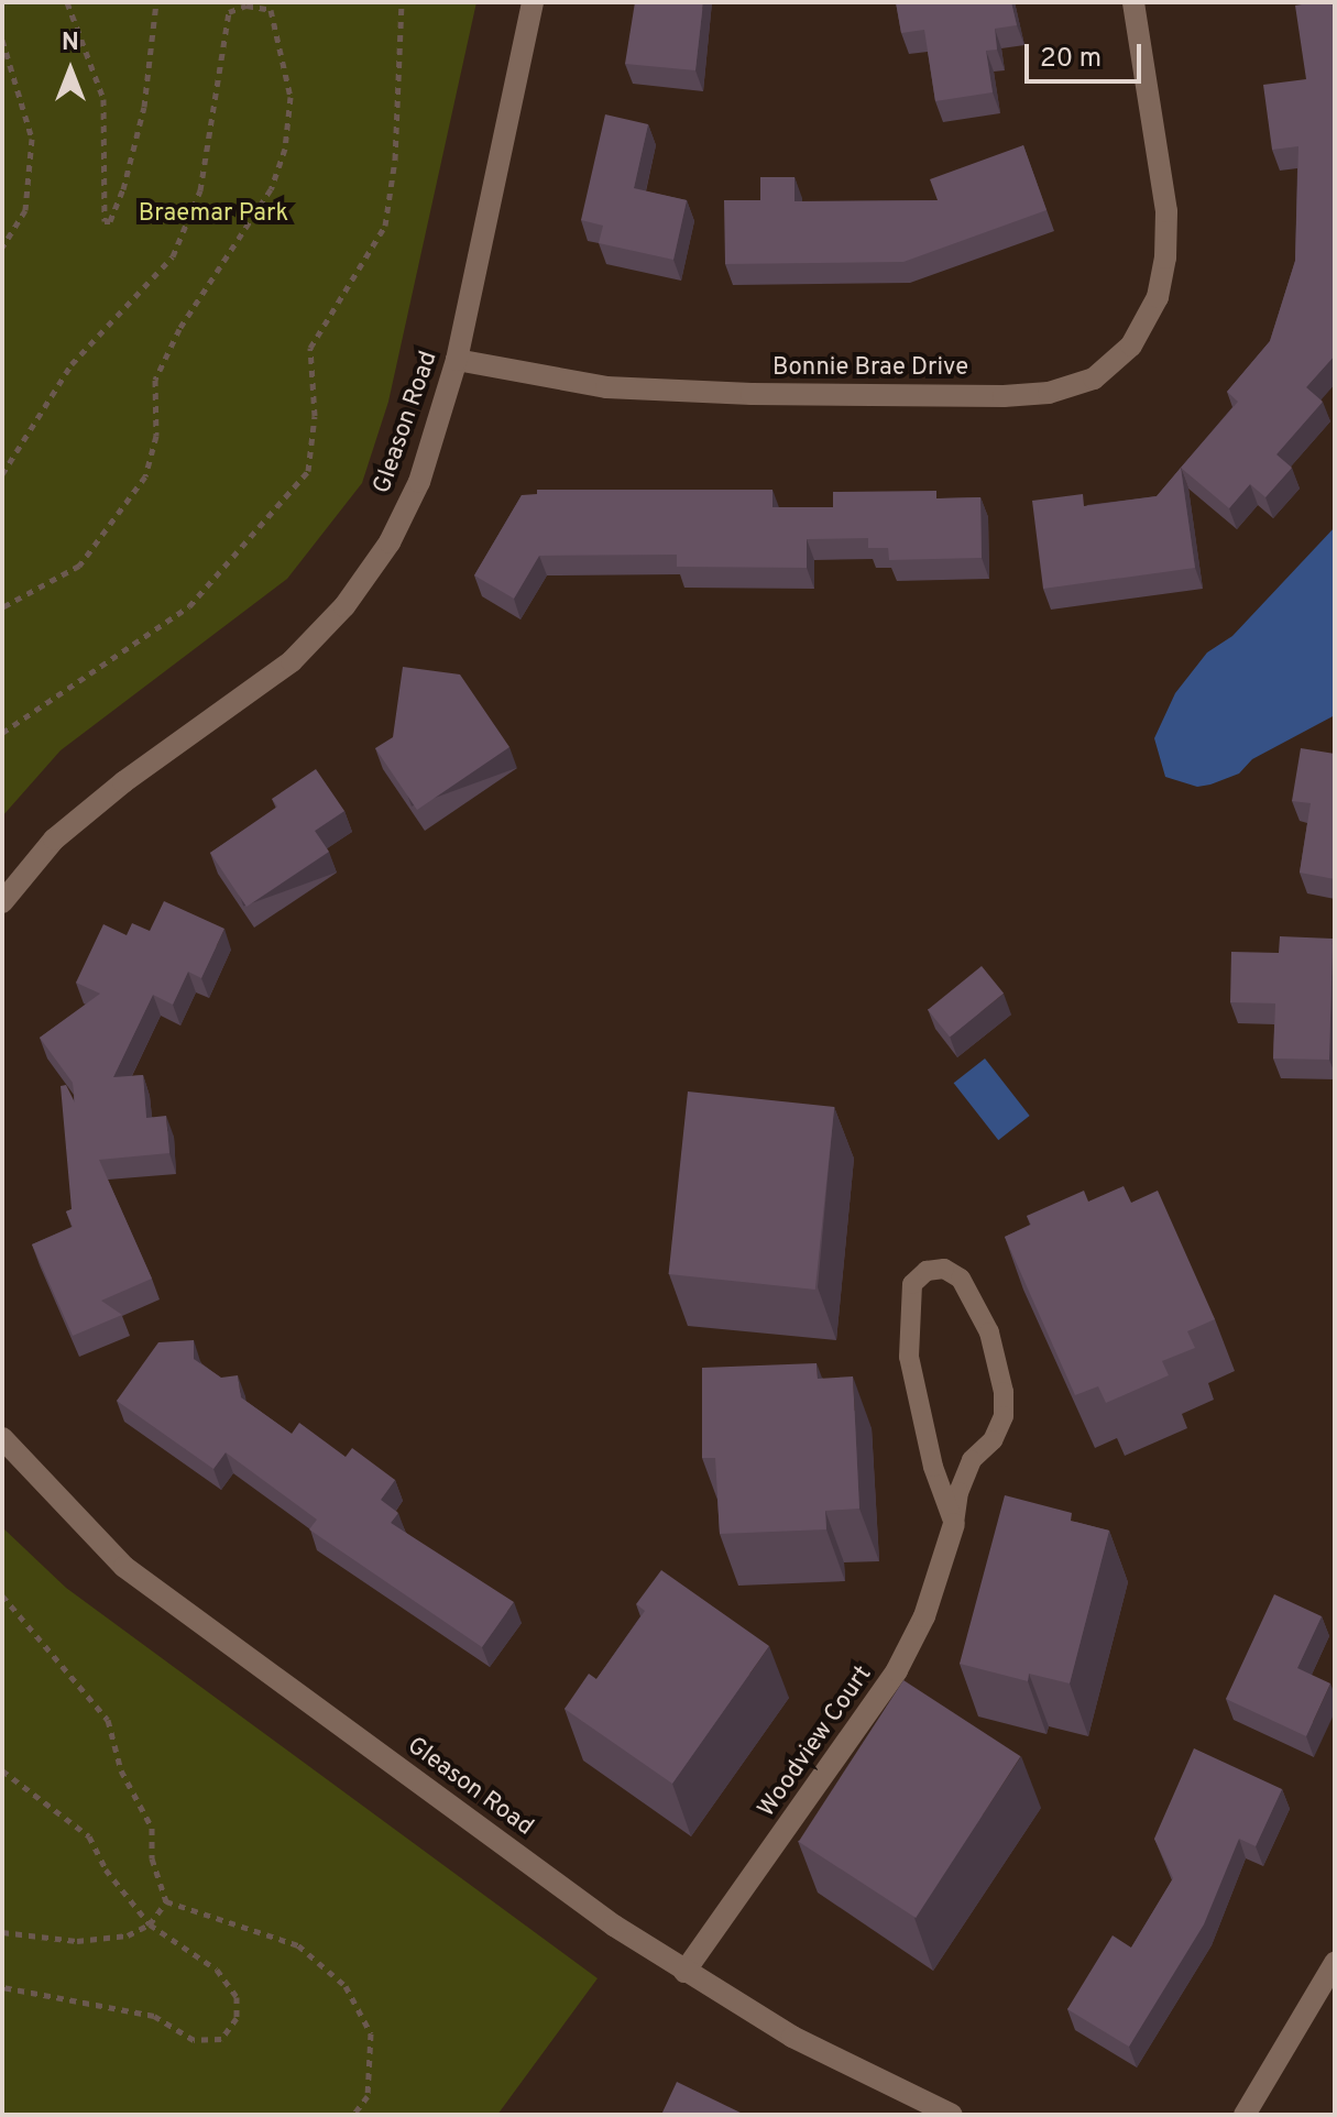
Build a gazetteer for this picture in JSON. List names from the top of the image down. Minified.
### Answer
{"streets":{"street":["Bonnie Brae Drive","Gleason Road","Woodview Court"]},"crossings":[["Bonnie Brae Drive","Gleason Road"],["Gleason Road","Woodview Court"]],"parks":["Braemar Park"],"scale_bar":"20 m","north":"top"}
